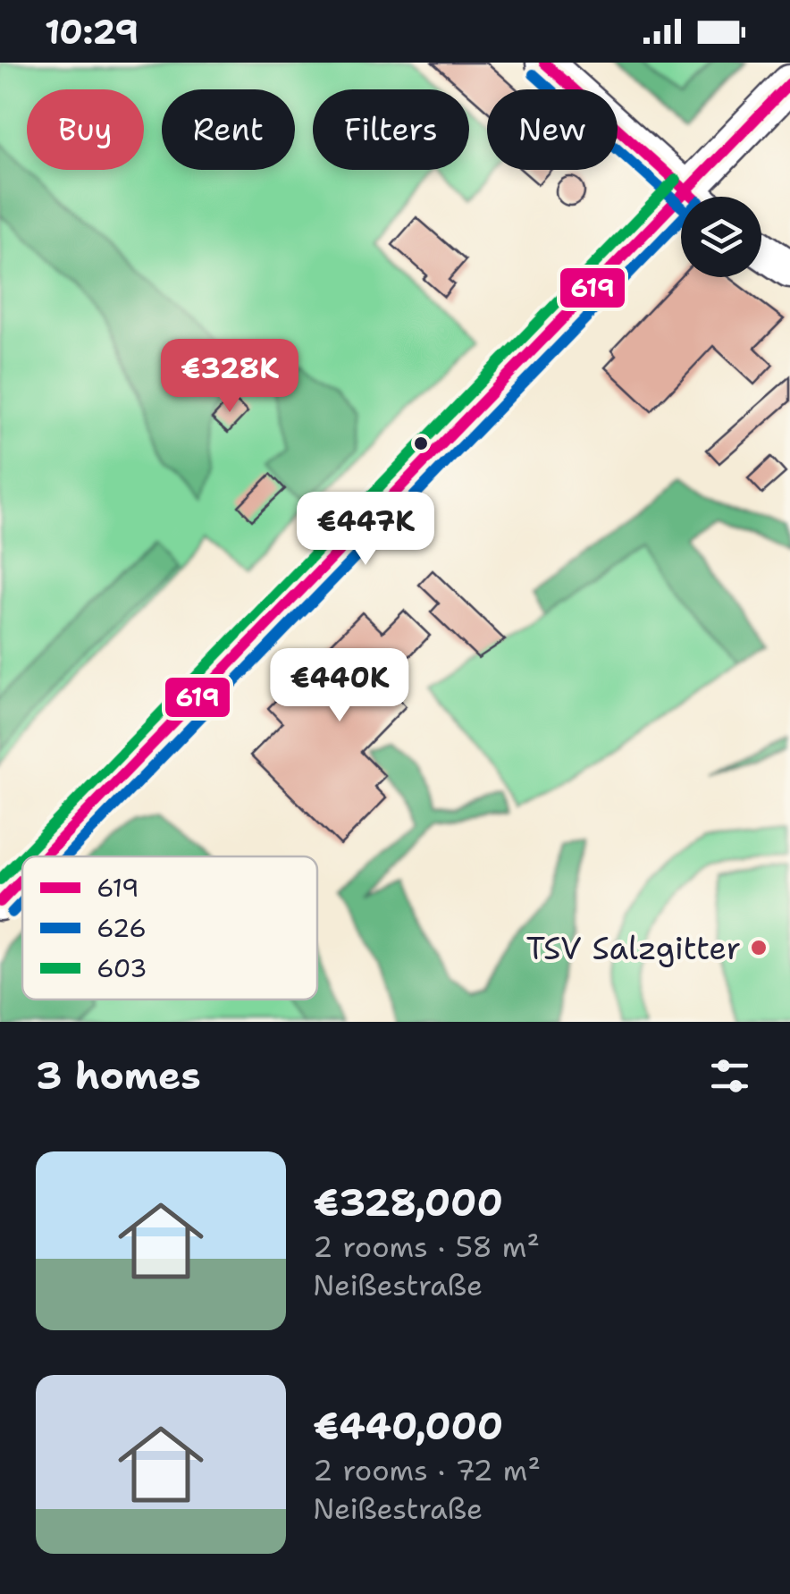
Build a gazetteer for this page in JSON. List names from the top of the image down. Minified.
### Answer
{"places":["TSV Salzgitter"],"lines":["transit line 619","transit line 626","transit line 603"],"legend":["619","626","603"],"page":{"status":"10:29","chip":["Buy","Rent","Filters","New"],"price":["€328K","€447K","€440K"],"heading":"3 homes","list":[{"name":"€328,000","note":"2 rooms · 58 m² · Neißestraße"},{"name":"€440,000","note":"2 rooms · 72 m² · Neißestraße"}]}}
